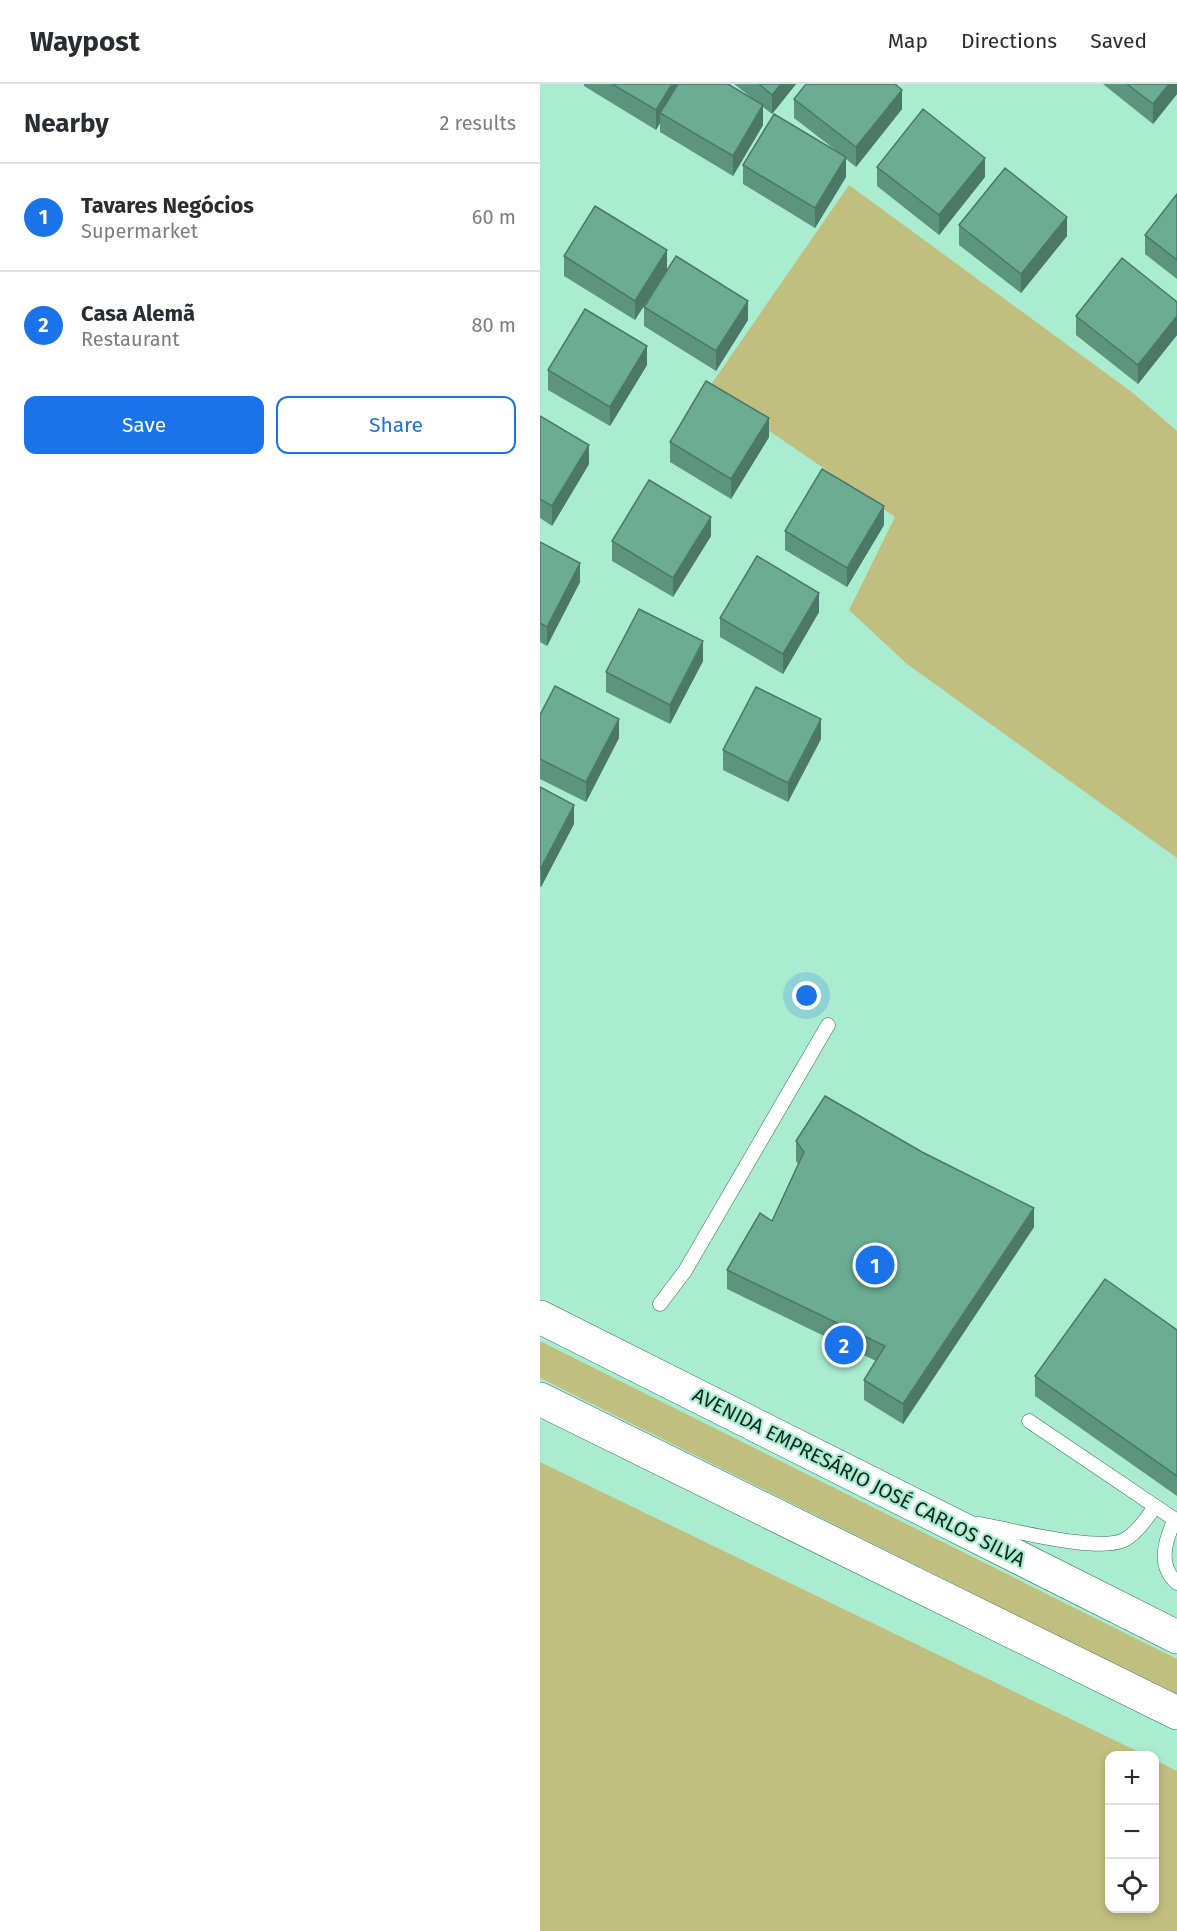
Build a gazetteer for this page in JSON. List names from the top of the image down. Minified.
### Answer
{"streets":{"main road":["AVENIDA EMPRESÁRIO JOSÉ CARLOS SILVA"]},"page":{"header":"Waypost","nav":["Map","Directions","Saved"],"heading":["Nearby","2 results"],"list":[{"mark":"1","name":"Tavares Negócios","note":"Supermarket","value":"60 m"},{"mark":"2","name":"Casa Alemã","note":"Restaurant","value":"80 m"}],"buttons":["Save","Share"],"pins":["1","2"],"map_buttons":["+","−"]}}
